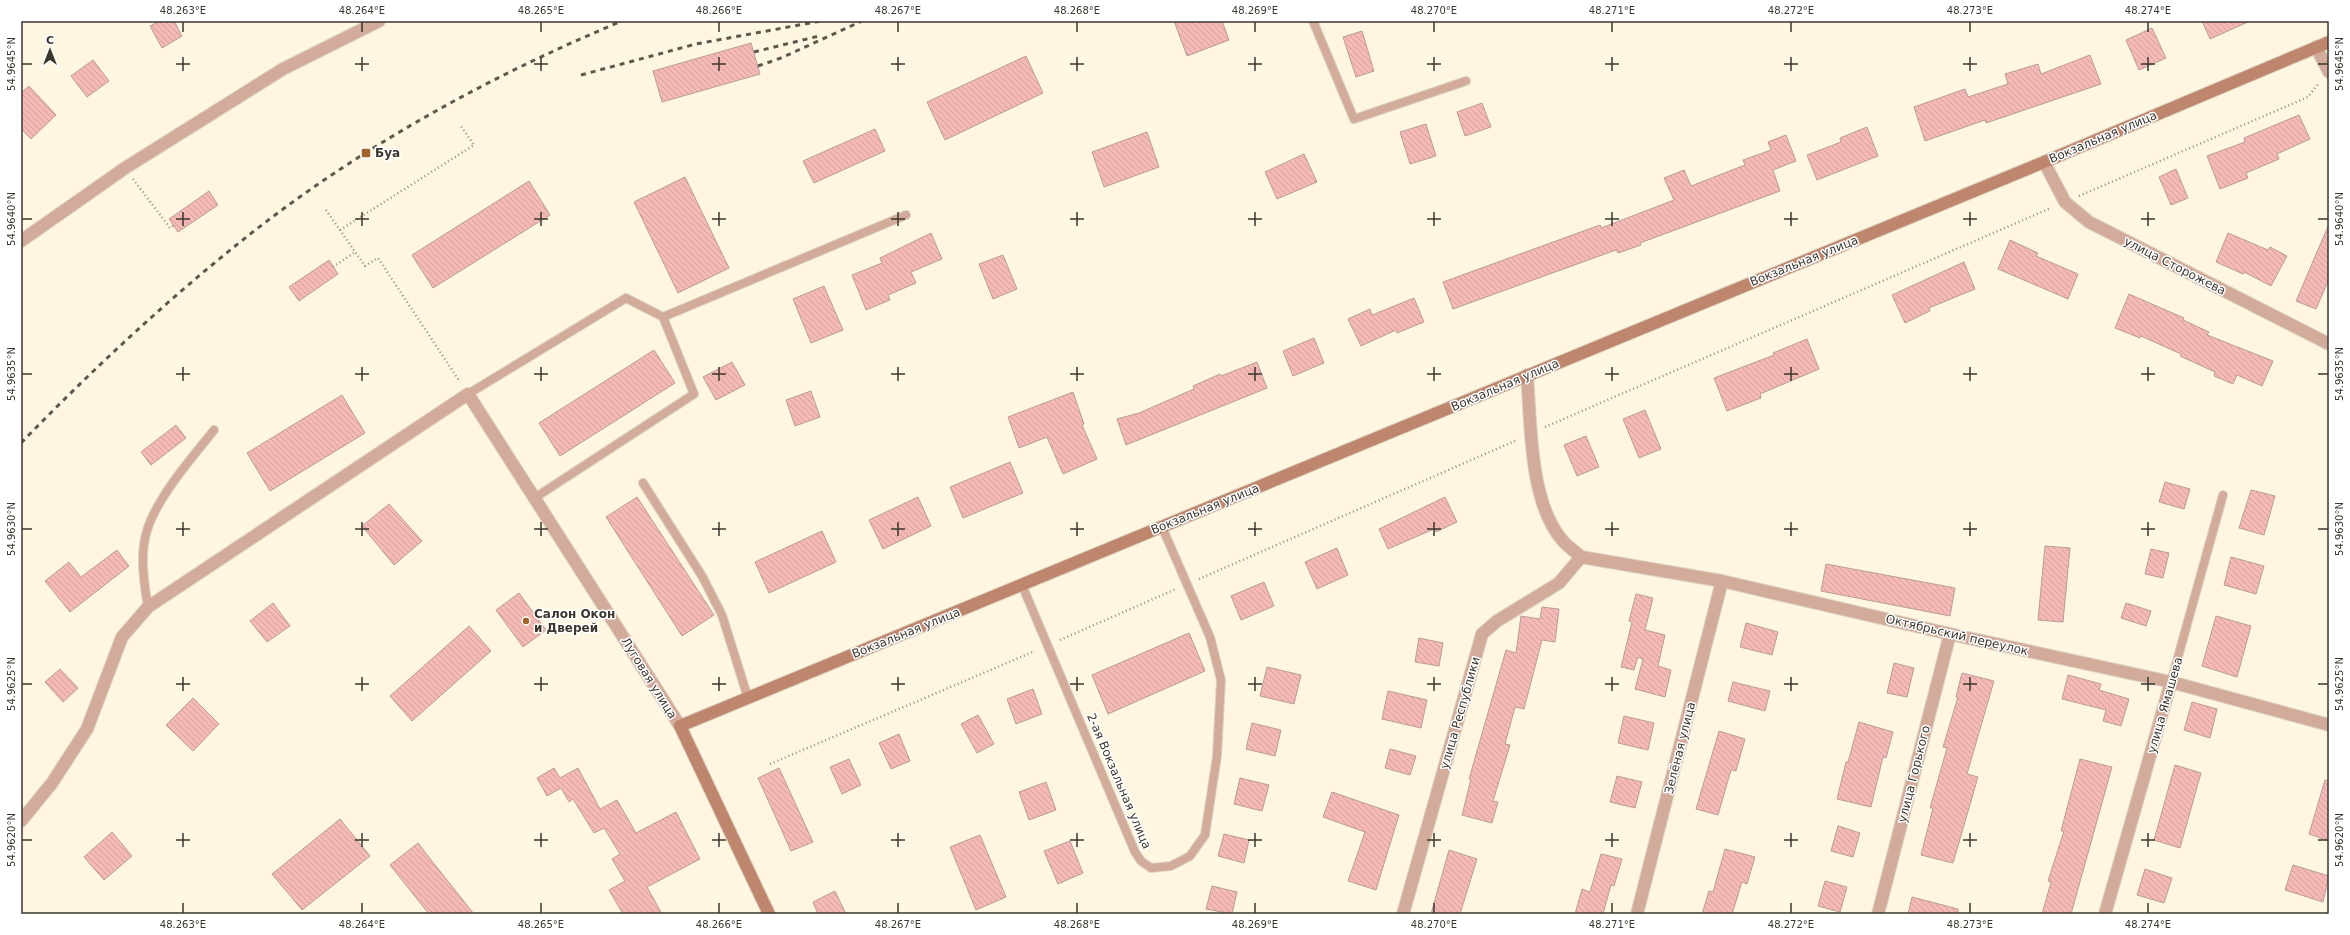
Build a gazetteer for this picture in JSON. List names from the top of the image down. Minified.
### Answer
{"streets":{"street":["Вокзальная улица","улица Сторожева","Октябрьский переулок","Луговая улица","улица Ямашева","улица Республики","Зелёная улица","улица Горького"],"lane":["2-ая Вокзальная улица"]},"crossings":[["Вокзальная улица","улица Сторожева"],["Вокзальная улица","Луговая улица"],["Вокзальная улица","2-ая Вокзальная улица"],["Октябрьский переулок","улица Ямашева"],["Октябрьский переулок","улица Республики"],["Октябрьский переулок","Зелёная улица"],["Октябрьский переулок","улица Горького"]],"places":{"transit":["Буа"],"other":["Салон Окон и Дверей"]},"north":"top","coordinates":["48.263°E","48.264°E","48.265°E","48.266°E","48.267°E","48.268°E","48.269°E","48.270°E","48.271°E","48.272°E","48.273°E","48.274°E","54.9645°N","54.9640°N","54.9635°N","54.9630°N","54.9625°N","54.9620°N"]}
